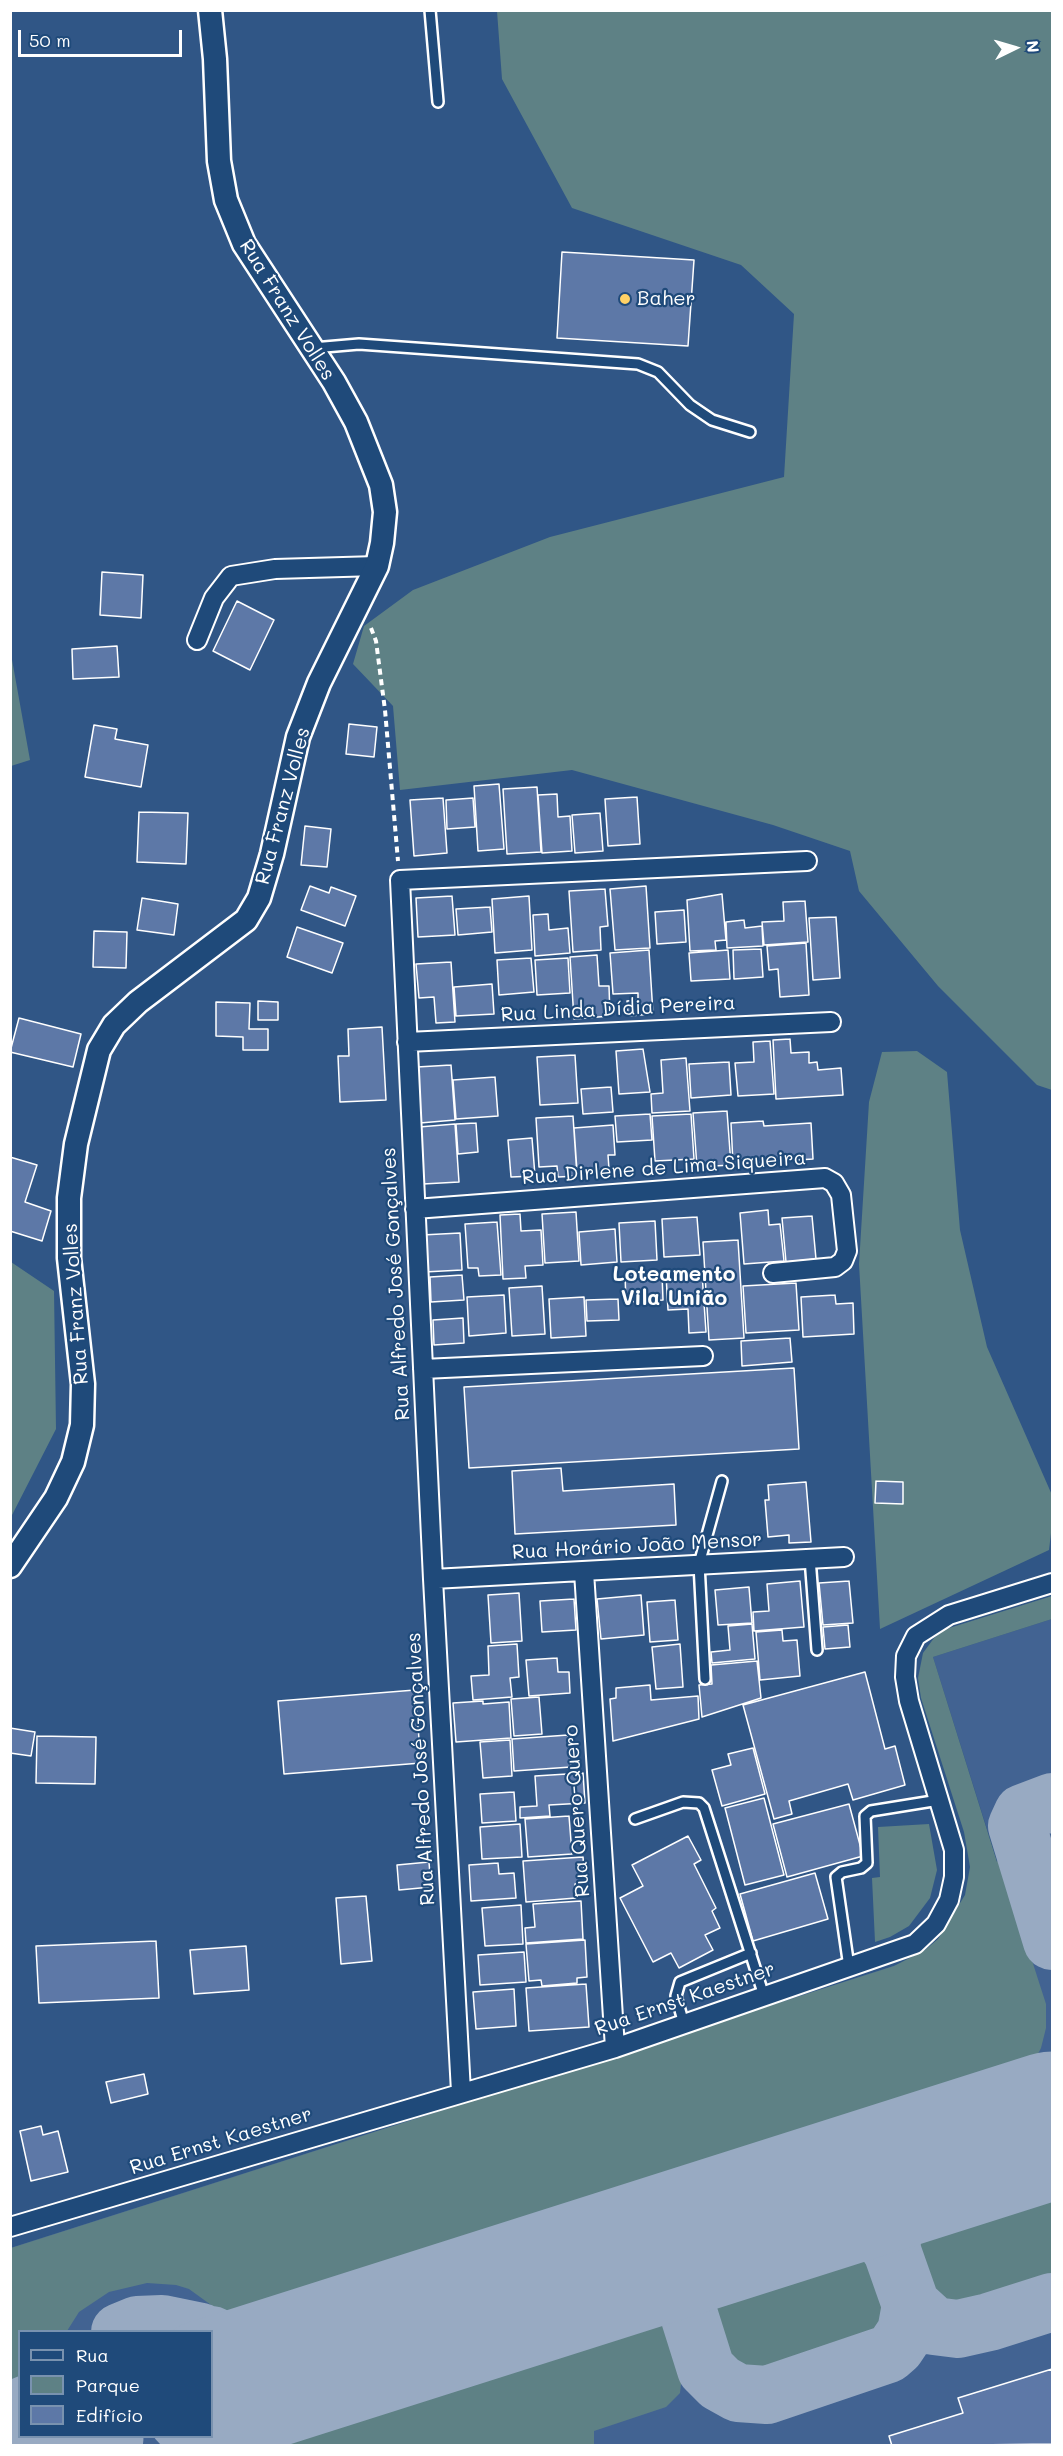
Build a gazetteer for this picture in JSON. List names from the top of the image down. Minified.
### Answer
{"streets":{"street":["Rua Franz Volles","Rua Linda Dídia Pereira","Rua Dirlene de Lima Siqueira","Rua Alfredo José Gonçalves","Rua Horário João Mensor","Rua Quero-Quero","Rua Ernst Kaestner"]},"crossings":[["Rua Linda Dídia Pereira","Rua Alfredo José Gonçalves"],["Rua Dirlene de Lima Siqueira","Rua Alfredo José Gonçalves"],["Rua Alfredo José Gonçalves","Rua Horário João Mensor"],["Rua Alfredo José Gonçalves","Rua Ernst Kaestner"],["Rua Horário João Mensor","Rua Quero-Quero"],["Rua Quero-Quero","Rua Ernst Kaestner"]],"districts":["Loteamento Vila União"],"places":["Baher"],"legend":["Rua","Parque","Edifício"],"scale_bar":"50 m","north":"right"}
